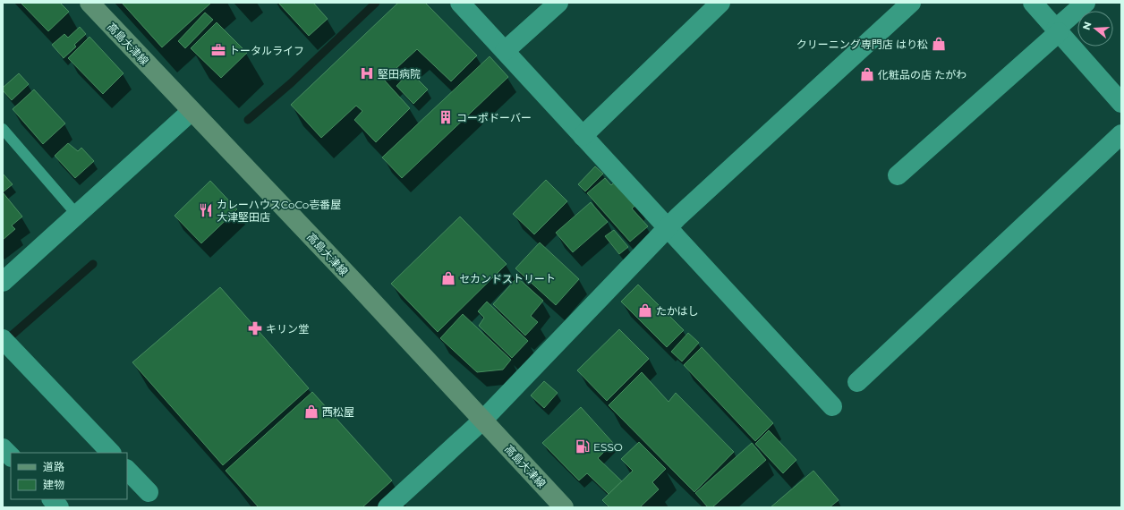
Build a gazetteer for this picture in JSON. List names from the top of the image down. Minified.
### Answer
{"streets":{"main road":["高島大津線"]},"places":{"shop":["クリーニング専門店 はり松","化粧品の店 たがわ","セカンドストリート","たかはし","西松屋"],"office":["トータルライフ"],"hospital":["堅田病院"],"building":["コーポドーバー"],"restaurant":["カレーハウスCoCo壱番屋 大津堅田店"],"pharmacy":["キリン堂"],"fuel station":["ESSO"]},"legend":["道路","建物"],"north":"left"}
